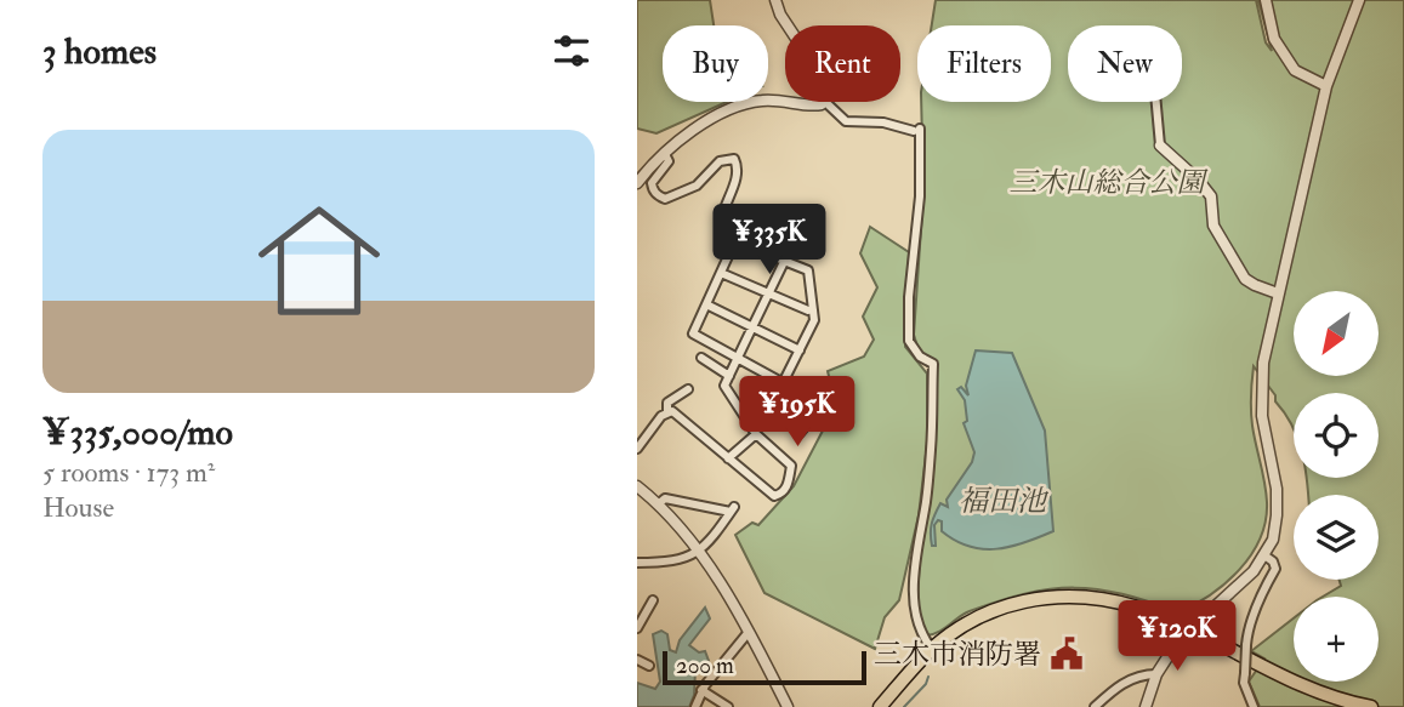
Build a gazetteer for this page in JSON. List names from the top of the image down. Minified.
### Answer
{"water":["福田池"],"parks":["三木山総合公園"],"places":{"public building":["三木市消防署"]},"scale_bar":"200 m","north":"bottom left","page":{"heading":"3 homes","chip":["Buy","Rent","Filters","New"],"list":[{"name":"¥335,000/mo","note":"5 rooms · 173 m² · House"}],"price":["¥335K","¥195K","¥120K"],"map_buttons":"+","scale":"200 m"}}
